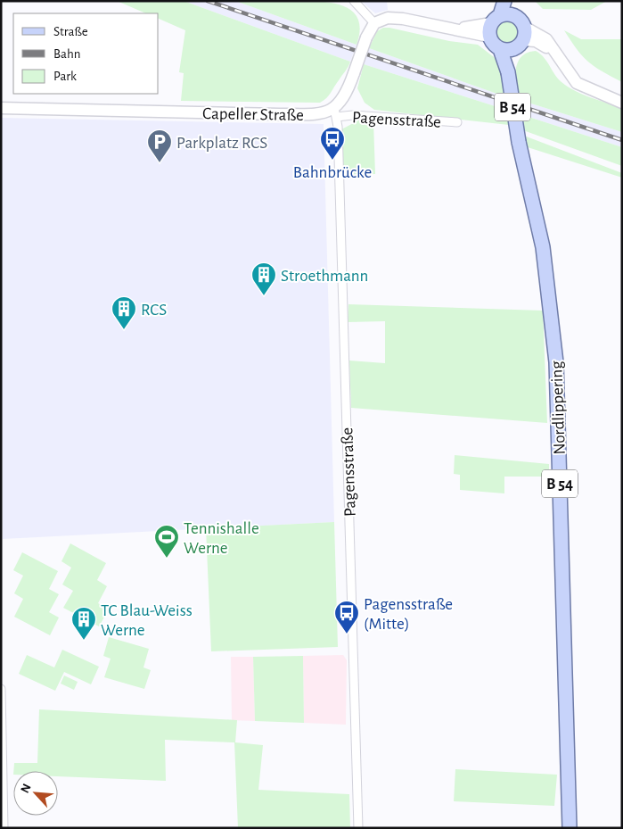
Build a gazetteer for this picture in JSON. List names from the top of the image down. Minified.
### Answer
{"streets":{"main road":["B 54","Nordlippering"],"street":["Capeller Straße","Pagensstraße"]},"crossings":[["Capeller Straße","Pagensstraße"]],"places":{"bus stop":["Bahnbrücke","Pagensstraße (Mitte)"],"parking":["Parkplatz RCS"],"building":["Stroethmann","RCS","TC Blau-Weiss Werne"],"sports":["Tennishalle Werne"]},"legend":["Straße","Bahn","Park"],"north":"top left"}
